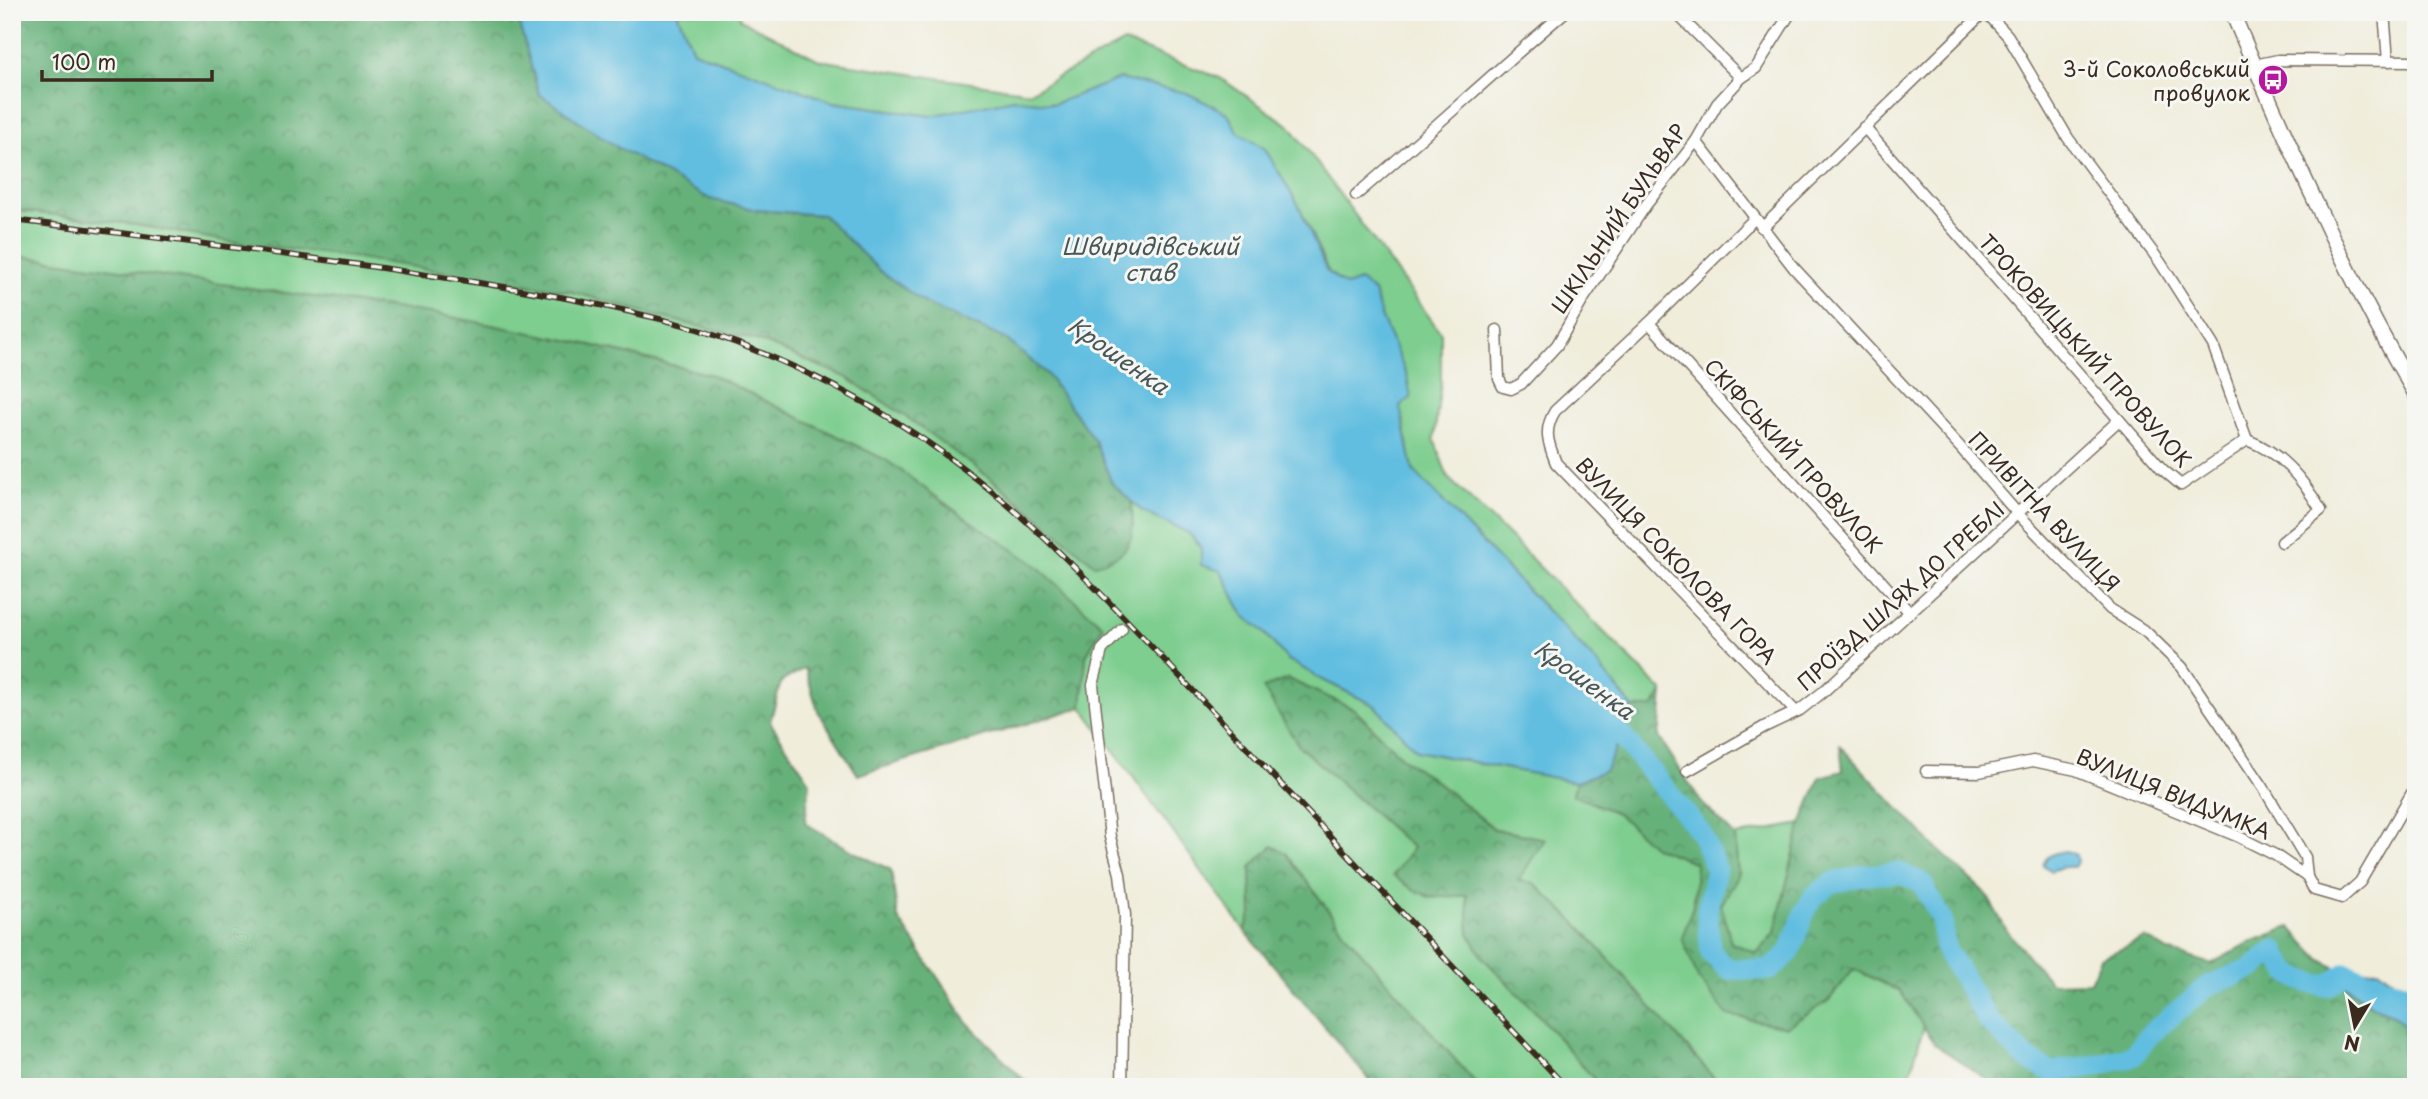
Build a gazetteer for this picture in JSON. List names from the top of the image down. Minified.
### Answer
{"streets":{"street":["ШКІЛЬНИЙ БУЛЬВАР","ТРОКОВИЦЬКИЙ ПРОВУЛОК","СКІФСЬКИЙ ПРОВУЛОК","ПРИВІТНА ВУЛИЦЯ","ВУЛИЦЯ СОКОЛОВА ГОРА","ПРОЇЗД ШЛЯХ ДО ГРЕБЛІ","ВУЛИЦЯ ВИДУМКА"]},"crossings":[["ШКІЛЬНИЙ БУЛЬВАР","ПРИВІТНА ВУЛИЦЯ"],["ТРОКОВИЦЬКИЙ ПРОВУЛОК","ВУЛИЦЯ СОКОЛОВА ГОРА"],["ТРОКОВИЦЬКИЙ ПРОВУЛОК","ПРОЇЗД ШЛЯХ ДО ГРЕБЛІ"],["СКІФСЬКИЙ ПРОВУЛОК","ВУЛИЦЯ СОКОЛОВА ГОРА"],["СКІФСЬКИЙ ПРОВУЛОК","ПРОЇЗД ШЛЯХ ДО ГРЕБЛІ"],["ПРИВІТНА ВУЛИЦЯ","ВУЛИЦЯ СОКОЛОВА ГОРА"],["ПРИВІТНА ВУЛИЦЯ","ПРОЇЗД ШЛЯХ ДО ГРЕБЛІ"],["ПРИВІТНА ВУЛИЦЯ","ВУЛИЦЯ ВИДУМКА"],["ВУЛИЦЯ СОКОЛОВА ГОРА","ПРОЇЗД ШЛЯХ ДО ГРЕБЛІ"]],"water":["Швиридівський став","Крошенка"],"places":{"bus stop":["3-й Соколовський провулок"]},"scale_bar":"100 m","north":"bottom"}
